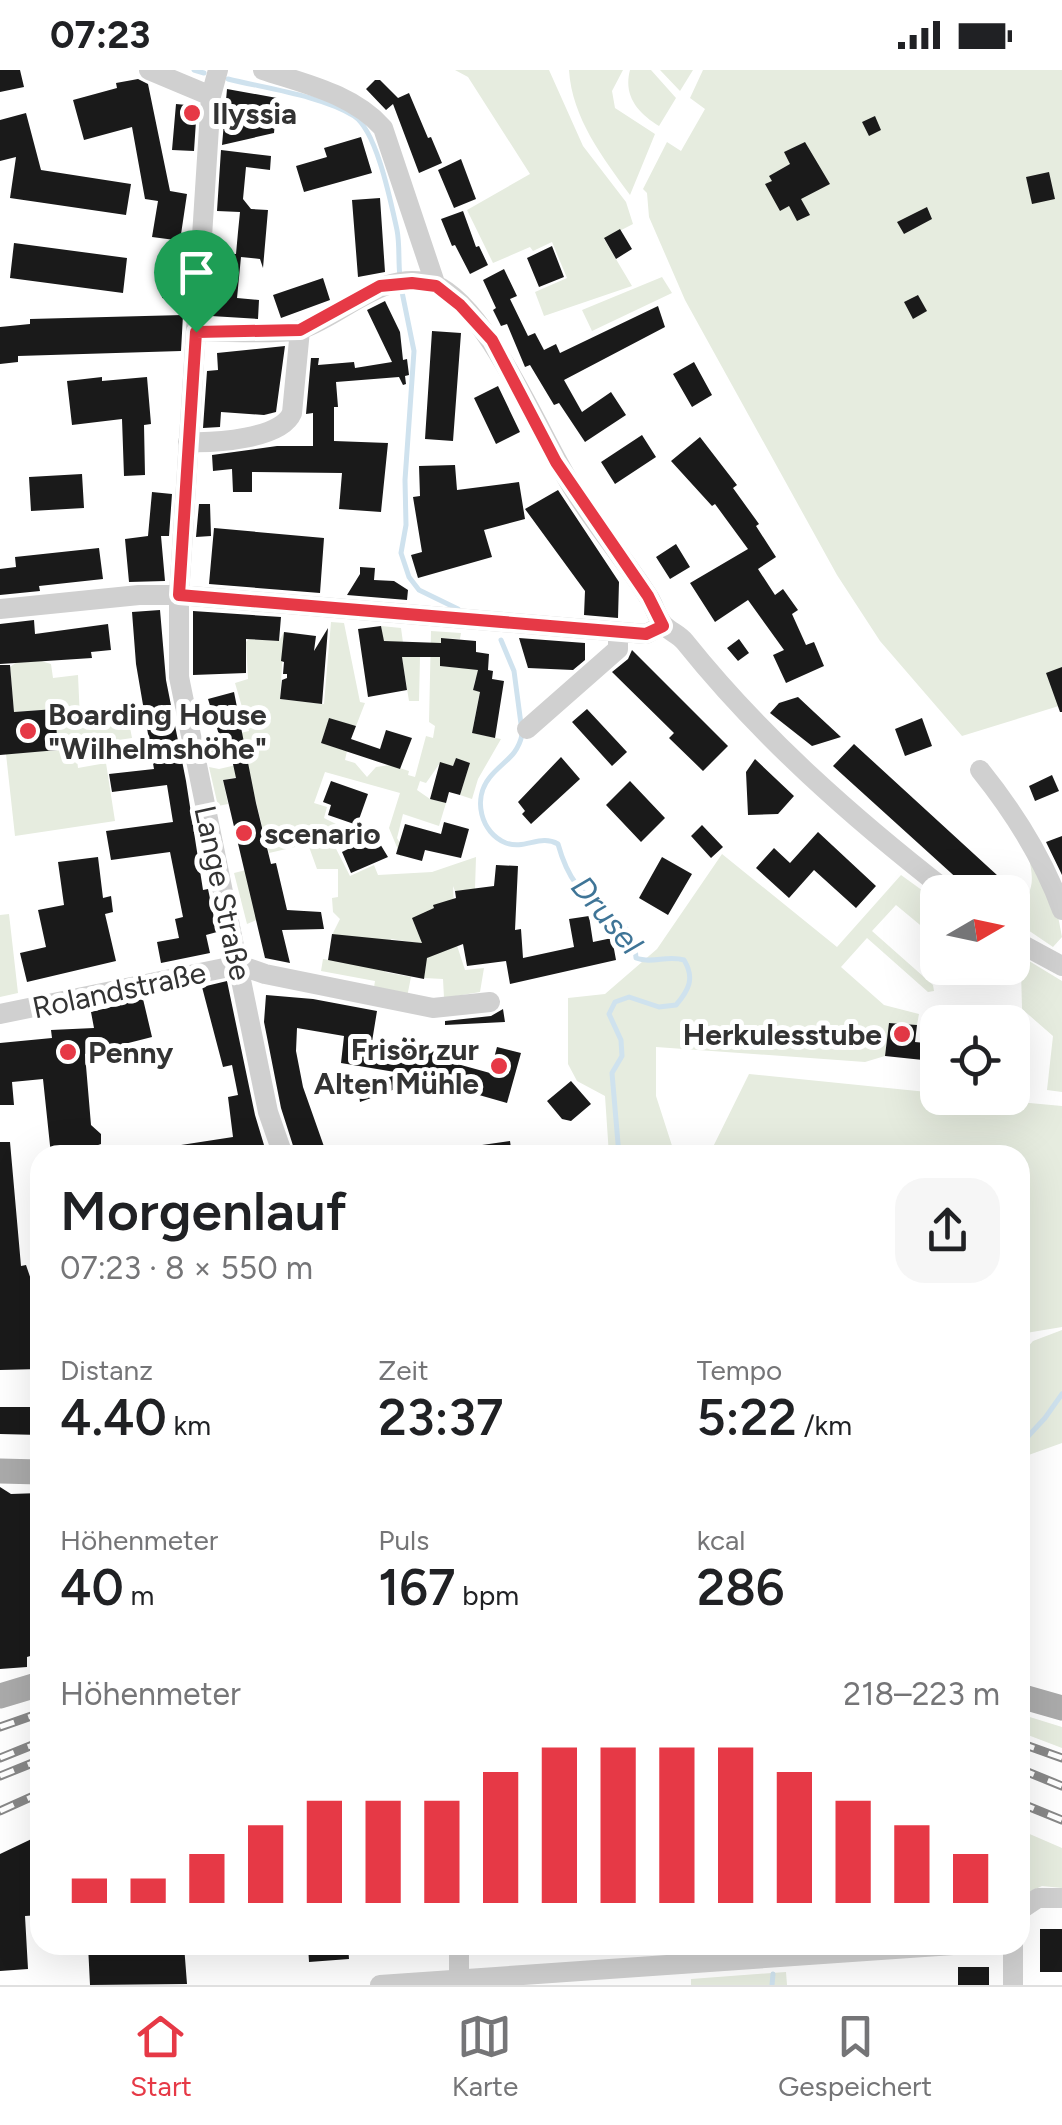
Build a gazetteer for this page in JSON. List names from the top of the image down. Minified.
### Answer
{"streets":{"street":["Lange Straße","Rolandstraße"]},"crossings":[["Lange Straße","Rolandstraße"]],"water":["Drusel"],"places":["Ilyssia","Boarding House \"Wilhelmshöhe\"","scenario","Herkulesstube","Penny","Frisör zur Alten Mühle"],"north":"right","page":{"status":"07:23","heading":["Morgenlauf","07:23 · 8 × 550 m"],"stats":[["Distanz","4.40 km"],["Zeit","23:37"],["Tempo","5:22 /km"],["Höhenmeter","40 m"],["Puls","167 bpm"],["kcal","286"]],"chart":["Höhenmeter","218–223 m"],"tabs":["Start","Karte","Gespeichert"]}}
